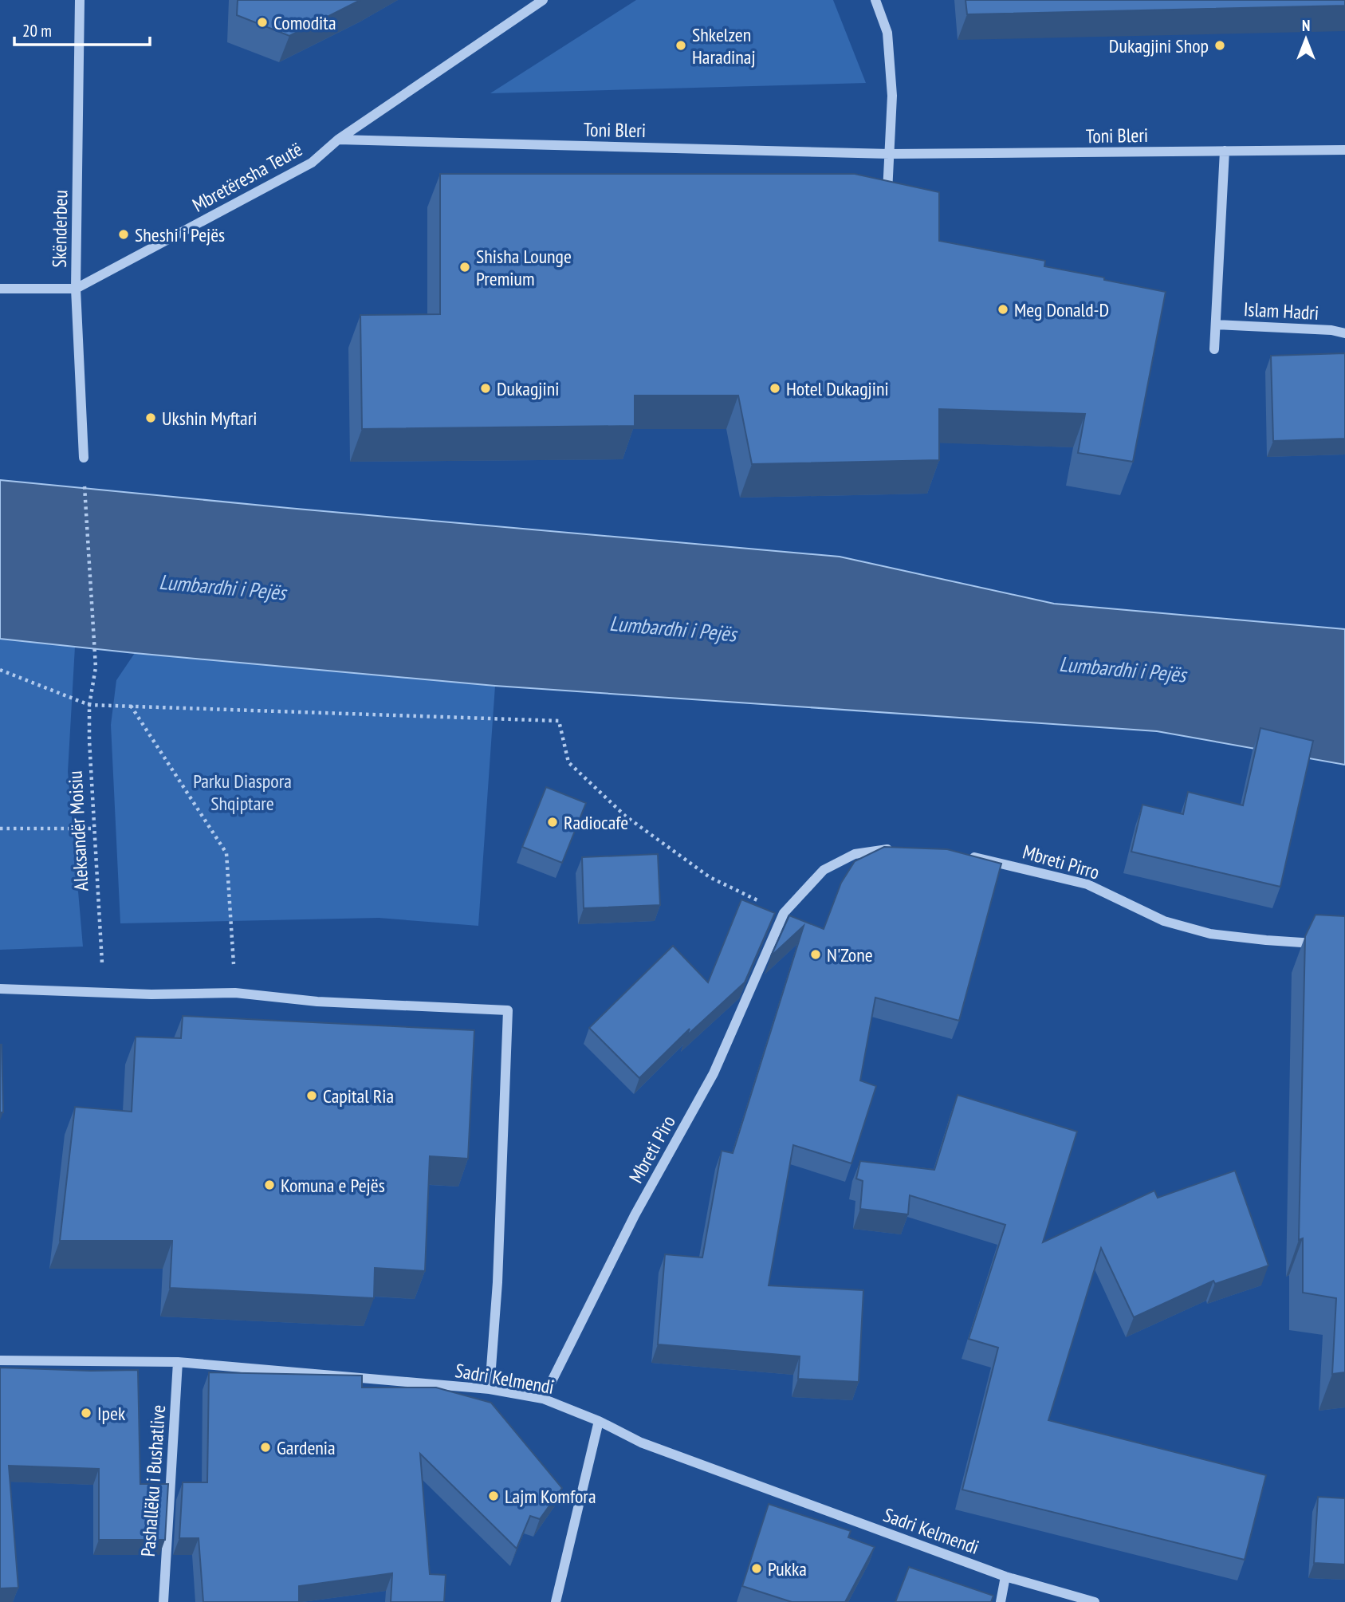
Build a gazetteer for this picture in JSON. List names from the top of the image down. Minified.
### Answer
{"streets":{"street":["Toni Bleri","Mbretëresha Teutë","Skënderbeu","Islam Hadri","Mbreti Pirro","Mbreti Piro","Sadri Kelmendi","Pashallëku i Bushatlive"],"path":["Aleksandër Moisiu"]},"crossings":[["Toni Bleri","Mbretëresha Teutë"],["Mbretëresha Teutë","Skënderbeu"],["Mbreti Piro","Sadri Kelmendi"],["Sadri Kelmendi","Pashallëku i Bushatlive"]],"water":["Lumbardhi i Pejës"],"parks":["Parku Diaspora Shqiptare"],"places":["Comodita","Shkelzen Haradinaj","Dukagjini Shop","Sheshi i Pejës","Shisha Lounge Premium","Meg Donald-D","Dukagjini","Hotel Dukagjini","Ukshin Myftari","Radiocafe","N'Zone","Capital Ria","Komuna e Pejës","Ipek","Gardenia","Lajm Komfora","Pukka"],"scale_bar":"20 m","north":"top"}
